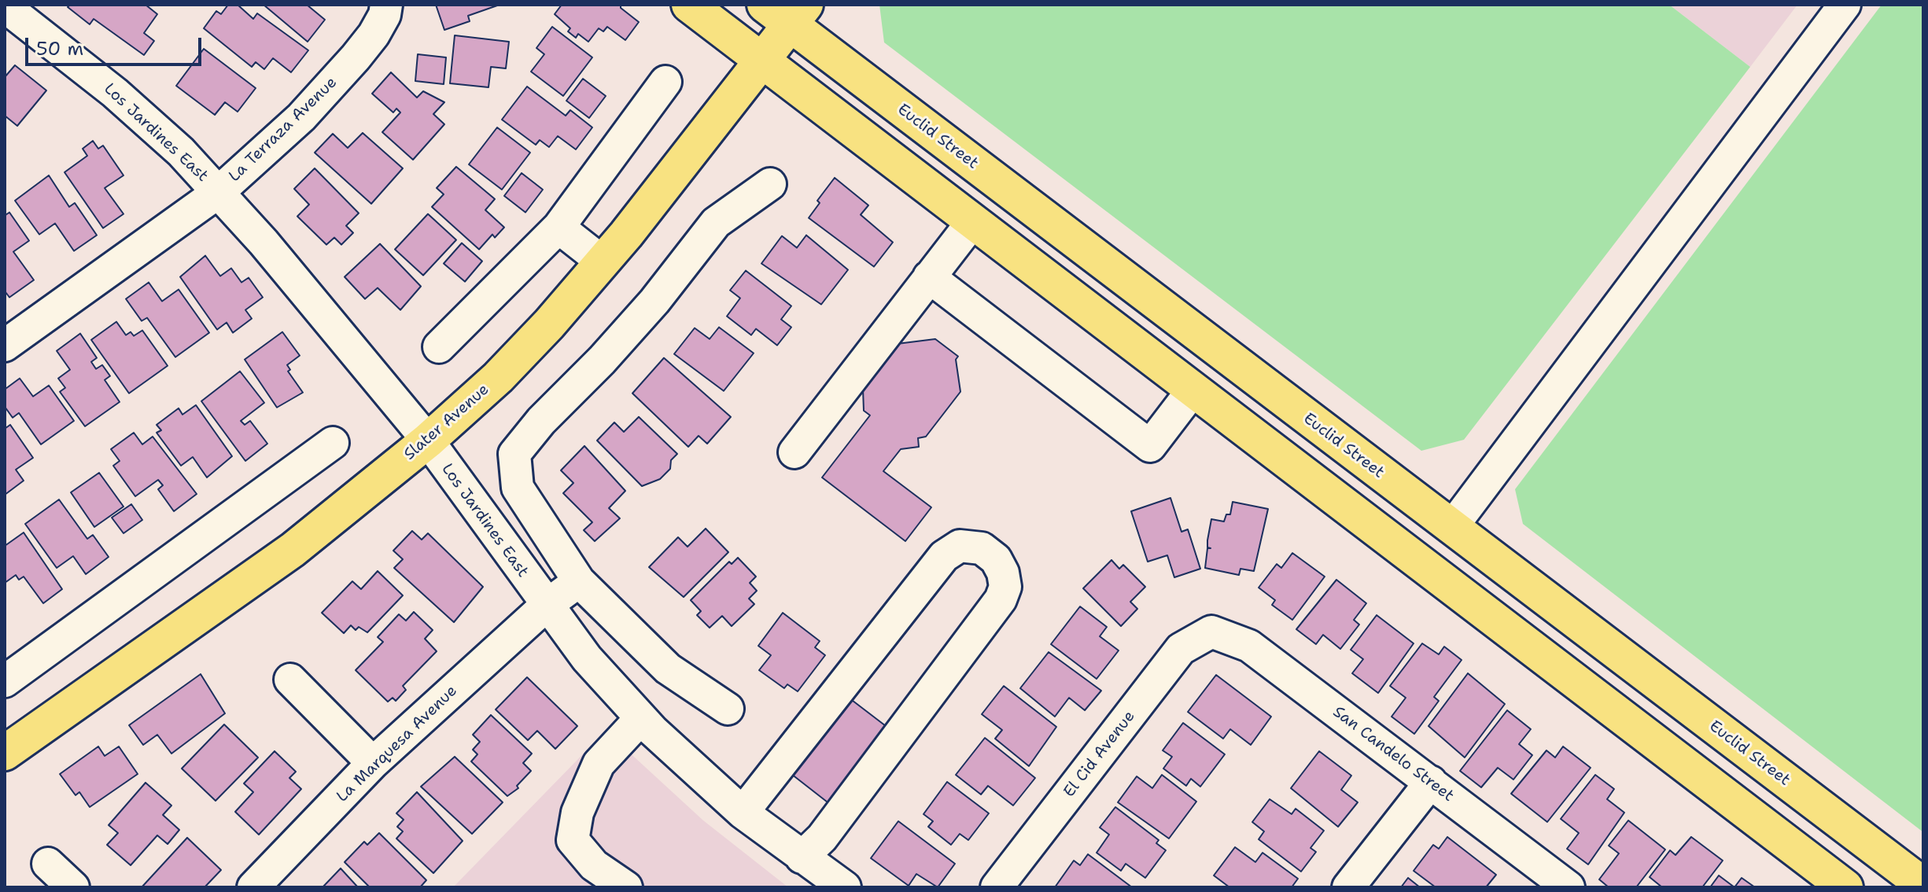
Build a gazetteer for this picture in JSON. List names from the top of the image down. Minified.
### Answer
{"streets":{"main road":["Euclid Street","Slater Avenue"],"street":["La Terraza Avenue","Los Jardines East","La Marquesa Avenue","El Cid Avenue","San Candelo Street"]},"crossings":[["La Terraza Avenue","Los Jardines East"],["Los Jardines East","Slater Avenue"],["Los Jardines East","La Marquesa Avenue"],["Euclid Street","Slater Avenue"],["El Cid Avenue","San Candelo Street"]],"scale_bar":"50 m"}
